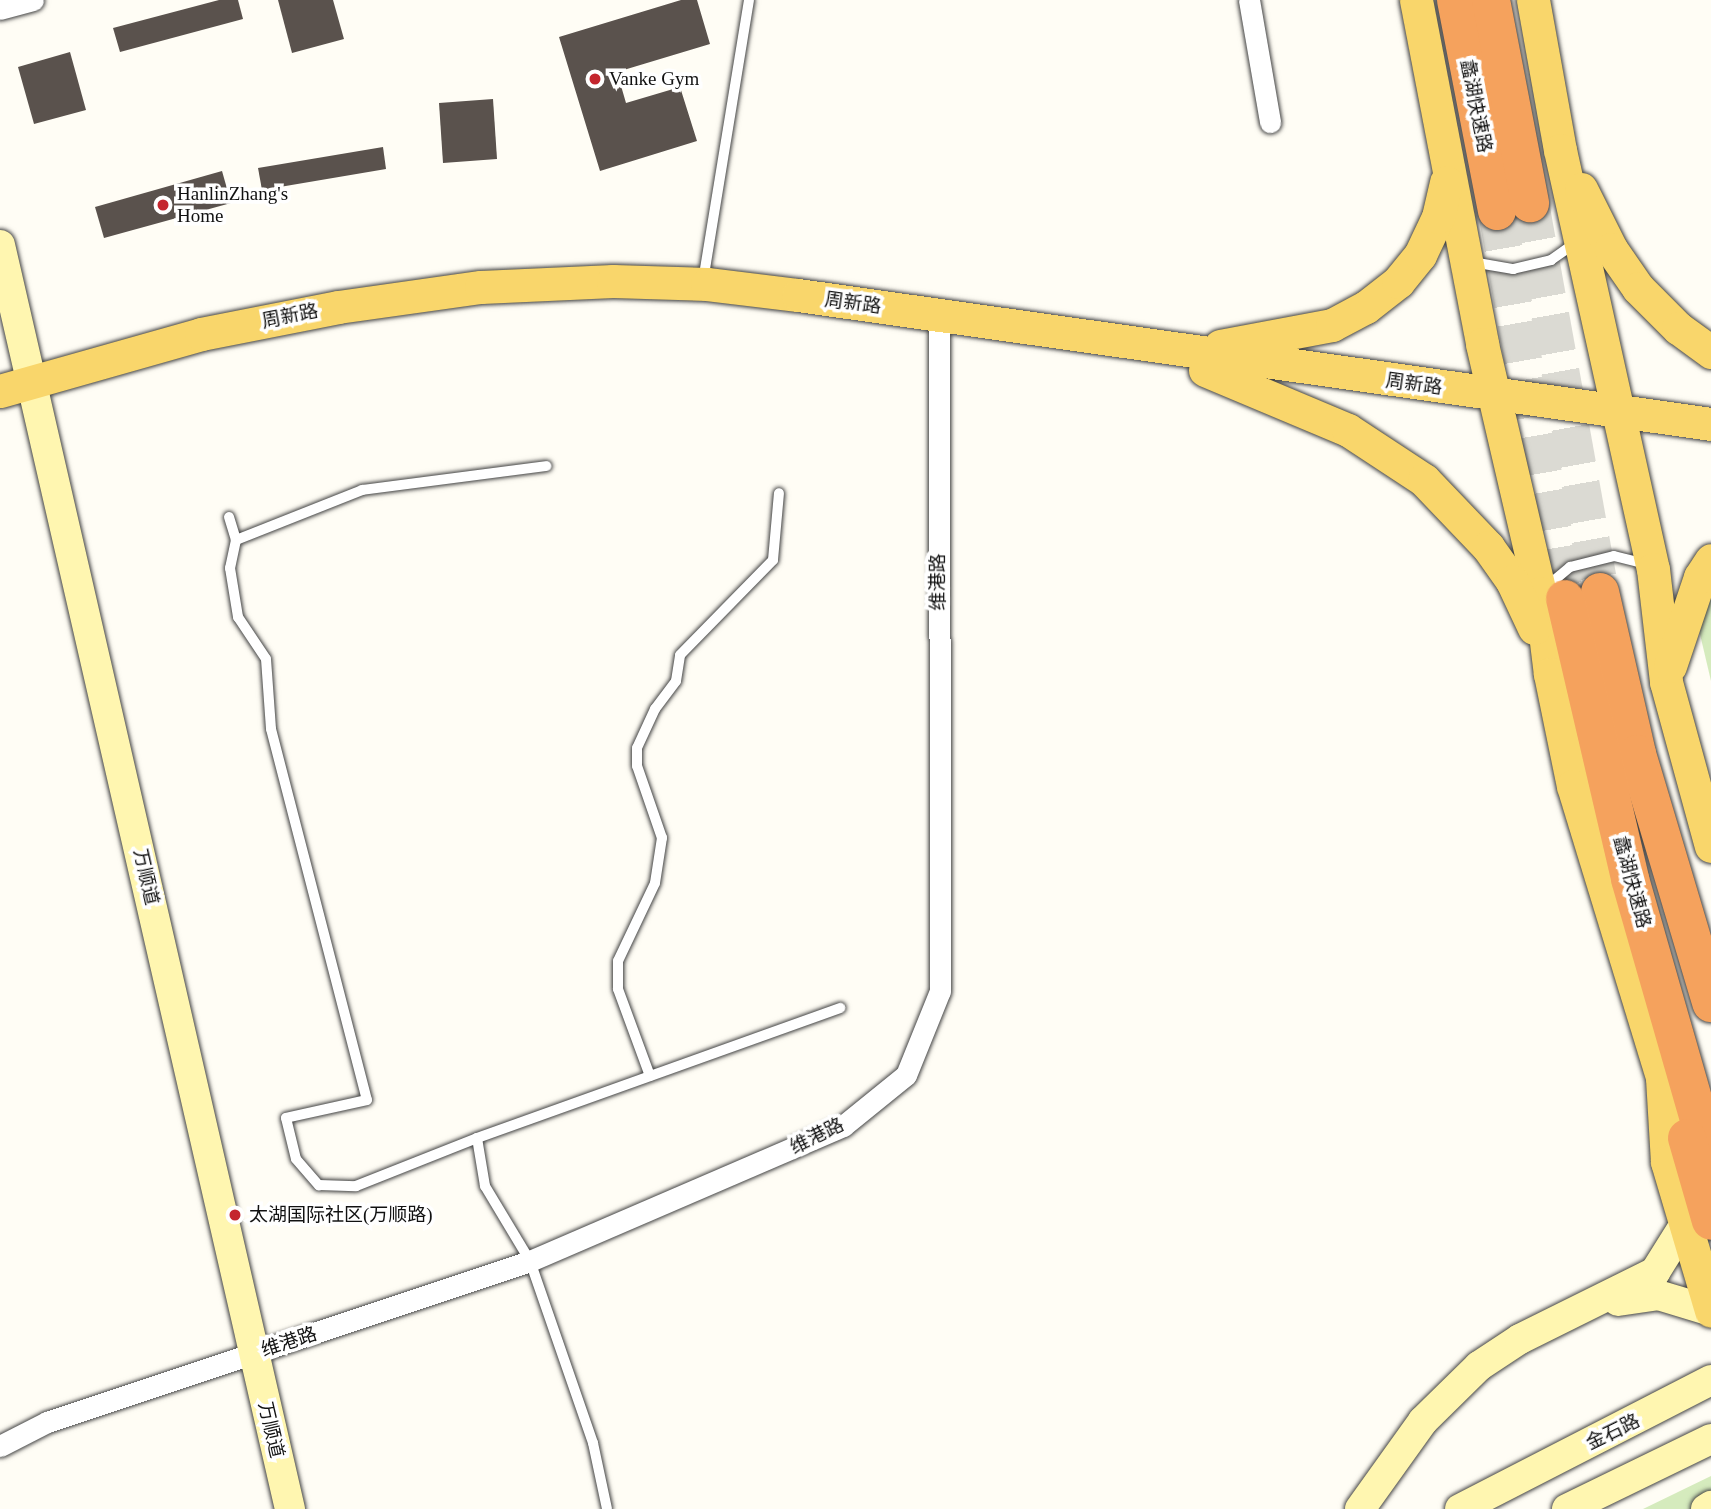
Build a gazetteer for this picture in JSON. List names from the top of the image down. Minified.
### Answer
{"streets":{"highway":["蠡湖快速路"],"main road":["周新路"],"street":["维港路","万顺道","金石路"]},"crossings":[["周新路","维港路"],["周新路","万顺道"],["维港路","万顺道"]],"places":["Vanke Gym","HanlinZhang's Home","太湖国际社区(万顺路)"]}
